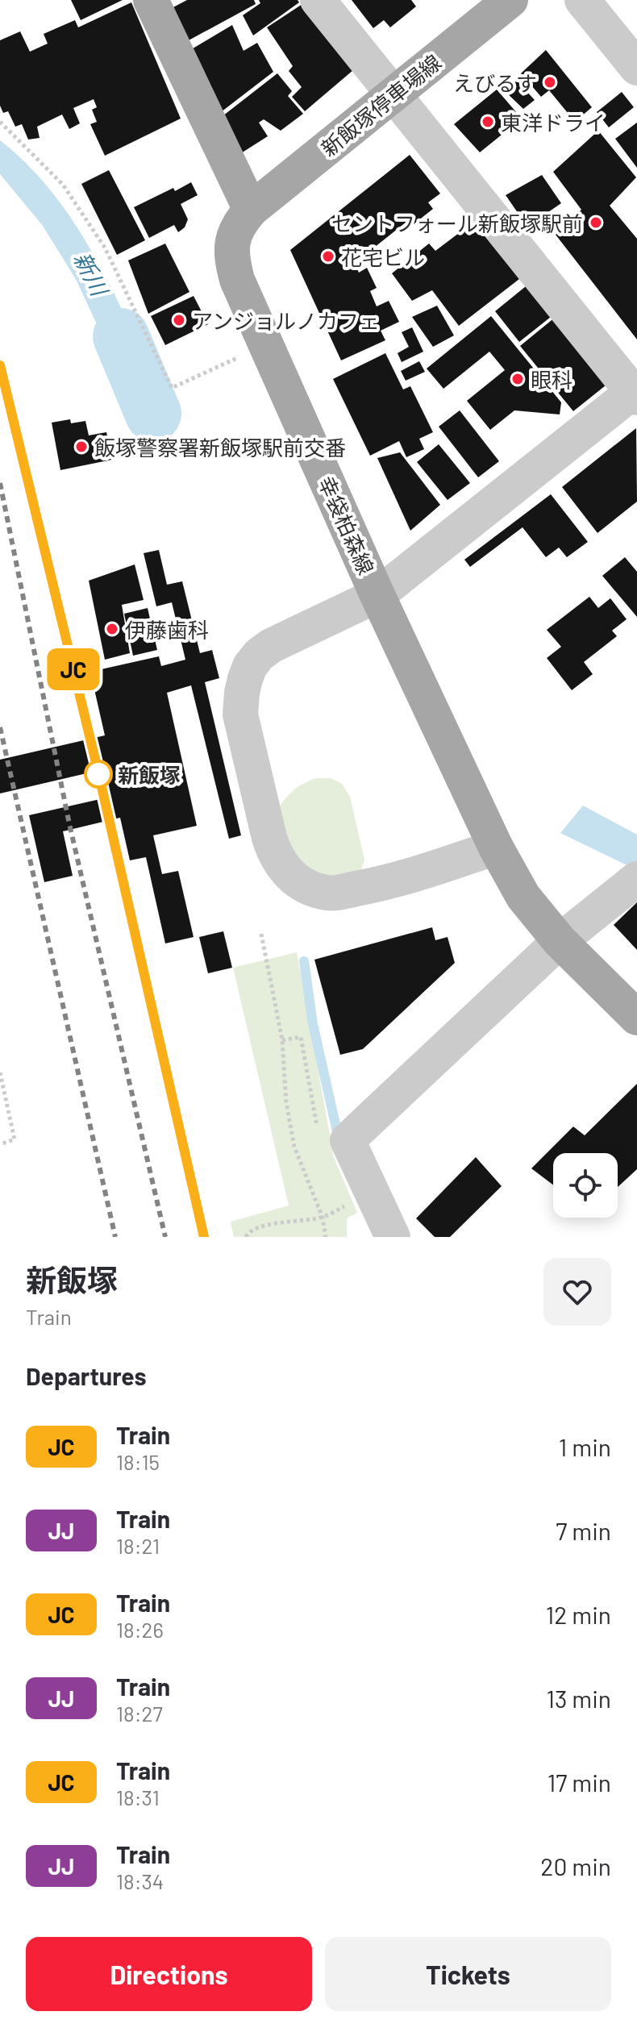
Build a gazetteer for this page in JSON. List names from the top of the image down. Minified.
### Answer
{"streets":{"main road":["新飯塚停車場線","幸袋柏森線"]},"crossings":[["新飯塚停車場線","幸袋柏森線"]],"water":["新川"],"places":["えびるす","東洋ドライ","セントフォール新飯塚駅前","花宅ビル","アンジョルノカフェ","眼科","飯塚警察署新飯塚駅前交番","伊藤歯科","新飯塚"],"page":{"on_map":"JC","heading":[["新飯塚","Train"],"Departures"],"list":[{"mark":"JC","name":"Train","note":"18:15","value":"1 min"},{"mark":"JJ","name":"Train","note":"18:21","value":"7 min"},{"mark":"JC","name":"Train","note":"18:26","value":"12 min"},{"mark":"JJ","name":"Train","note":"18:27","value":"13 min"},{"mark":"JC","name":"Train","note":"18:31","value":"17 min"},{"mark":"JJ","name":"Train","note":"18:34","value":"20 min"}],"buttons":["Directions","Tickets"]}}
